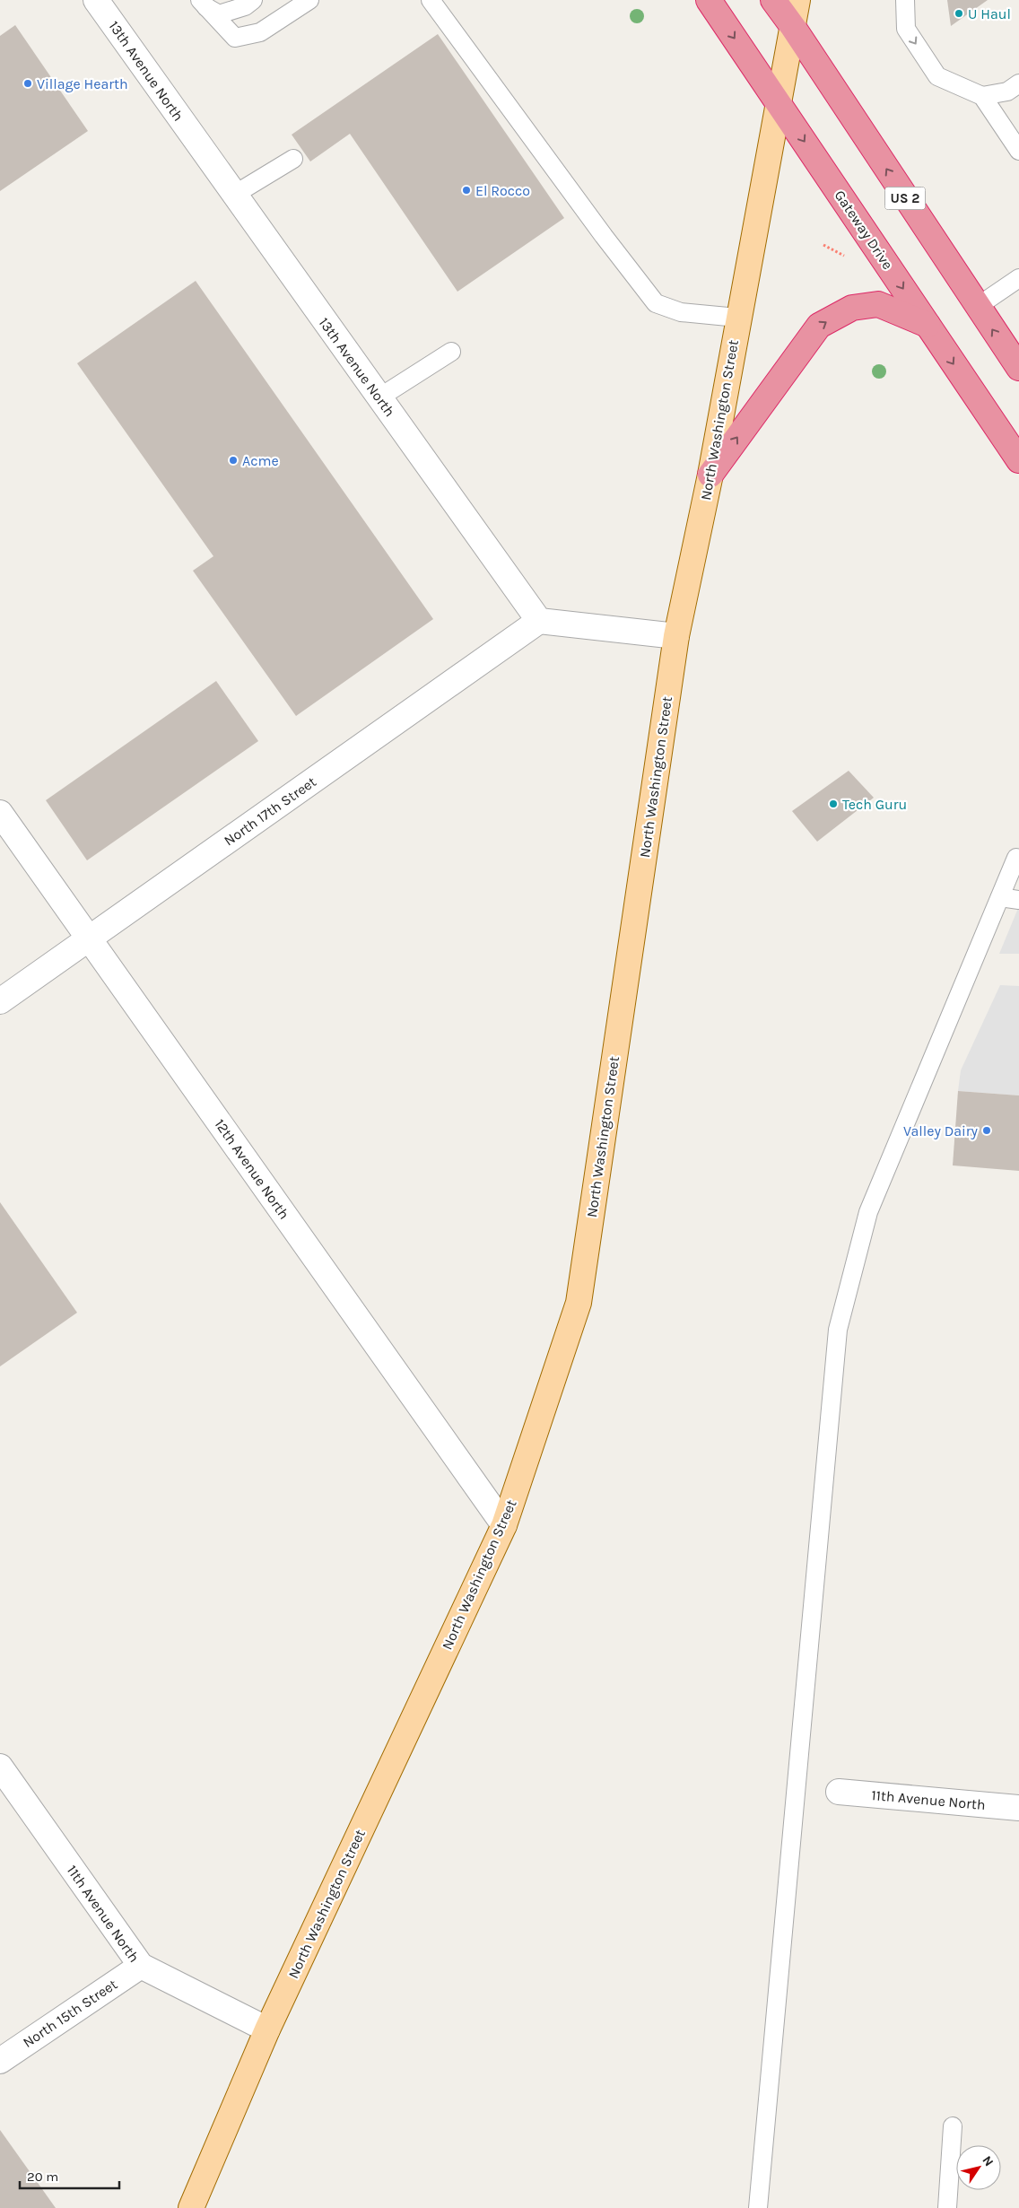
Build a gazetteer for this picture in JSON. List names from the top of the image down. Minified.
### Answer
{"streets":{"highway":["US 2","Gateway Drive"],"main road":["North Washington Street"],"street":["13th Avenue North","North 17th Street","12th Avenue North","11th Avenue North","North 15th Street"]},"crossings":[["13th Avenue North","North 17th Street"],["US 2","North Washington Street"],["Gateway Drive","North Washington Street"],["North Washington Street","12th Avenue North"],["North Washington Street","11th Avenue North"],["North 17th Street","12th Avenue North"],["11th Avenue North","North 15th Street"]],"places":["U Haul","Village Hearth","El Rocco","Acme","Tech Guru","Valley Dairy"],"scale_bar":"20 m","north":"top right"}
